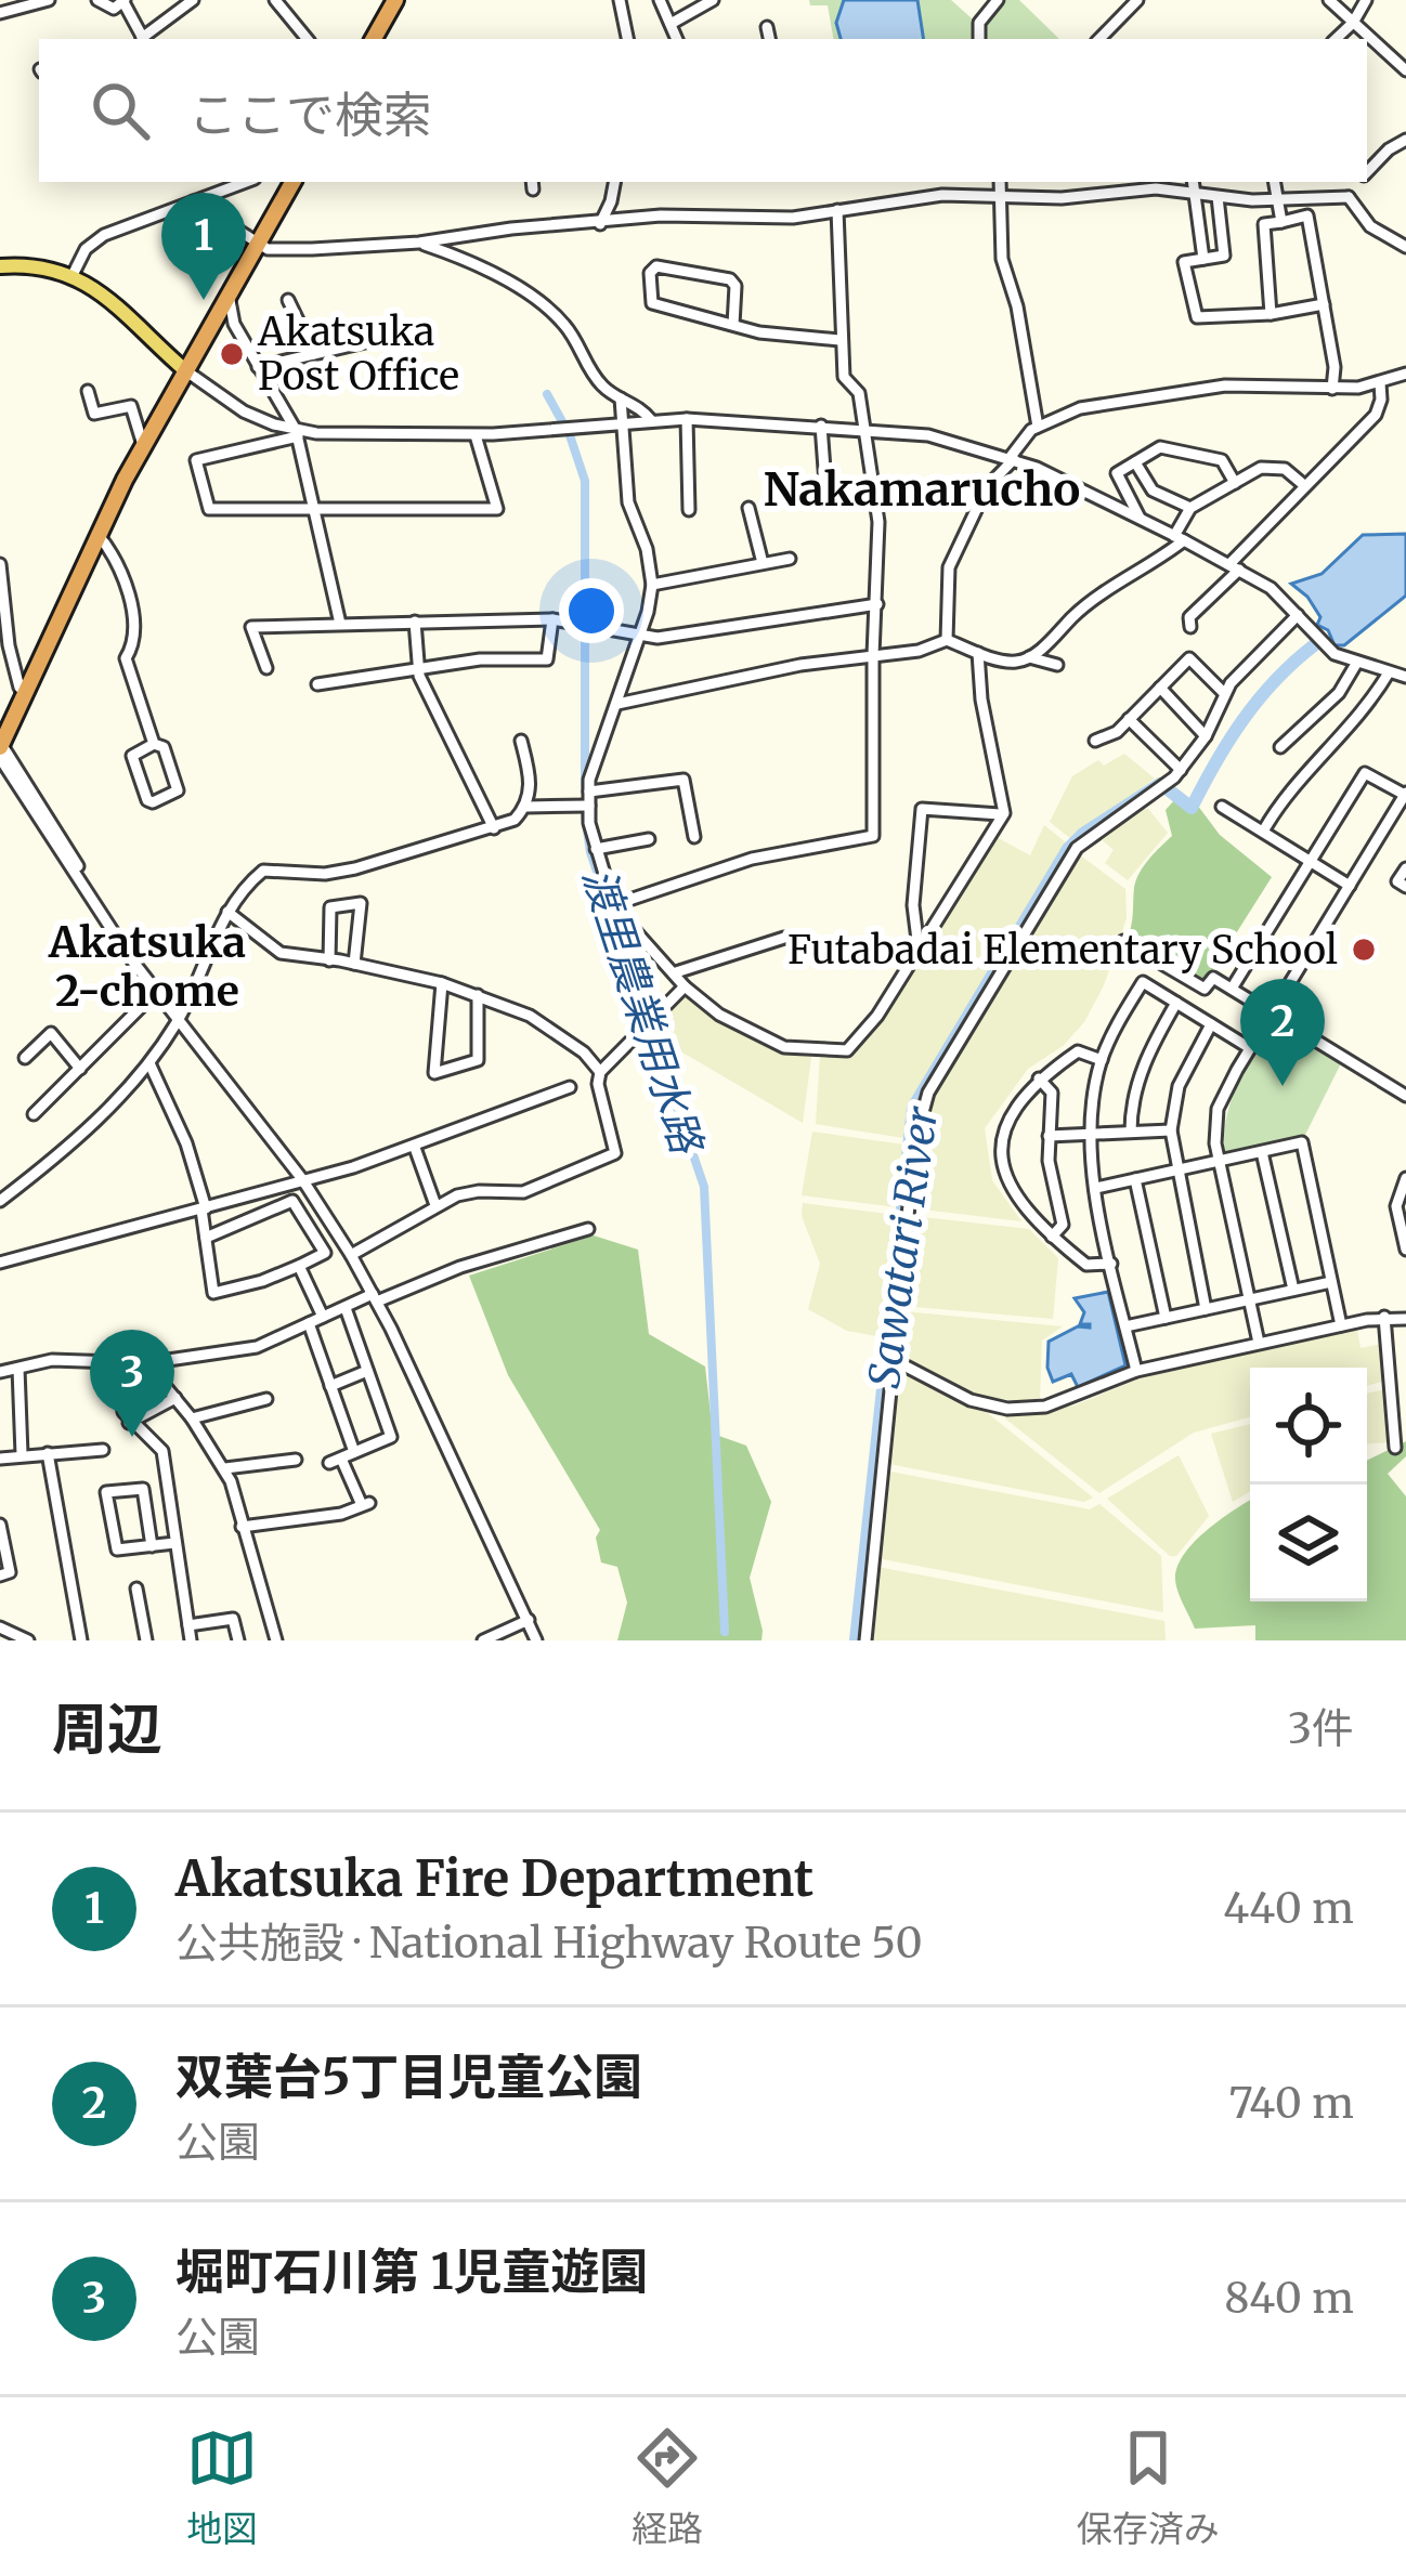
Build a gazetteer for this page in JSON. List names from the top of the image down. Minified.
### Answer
{"districts":["Nakamarucho","Akatsuka 2-chome"],"water":["渡里農業用水路","Sawatari River"],"places":["Akatsuka Post Office","Futabadai Elementary School"],"page":{"search":"ここで検索","pins":["1","2","3"],"heading":["周辺","3件"],"list":[{"mark":"1","name":"Akatsuka Fire Department","note":"公共施設 · National Highway Route 50","value":"440 m"},{"mark":"2","name":"双葉台5丁目児童公園","note":"公園","value":"740 m"},{"mark":"3","name":"堀町石川第 1児童遊園","note":"公園","value":"840 m"}],"nav":["地図","経路","保存済み"]}}
